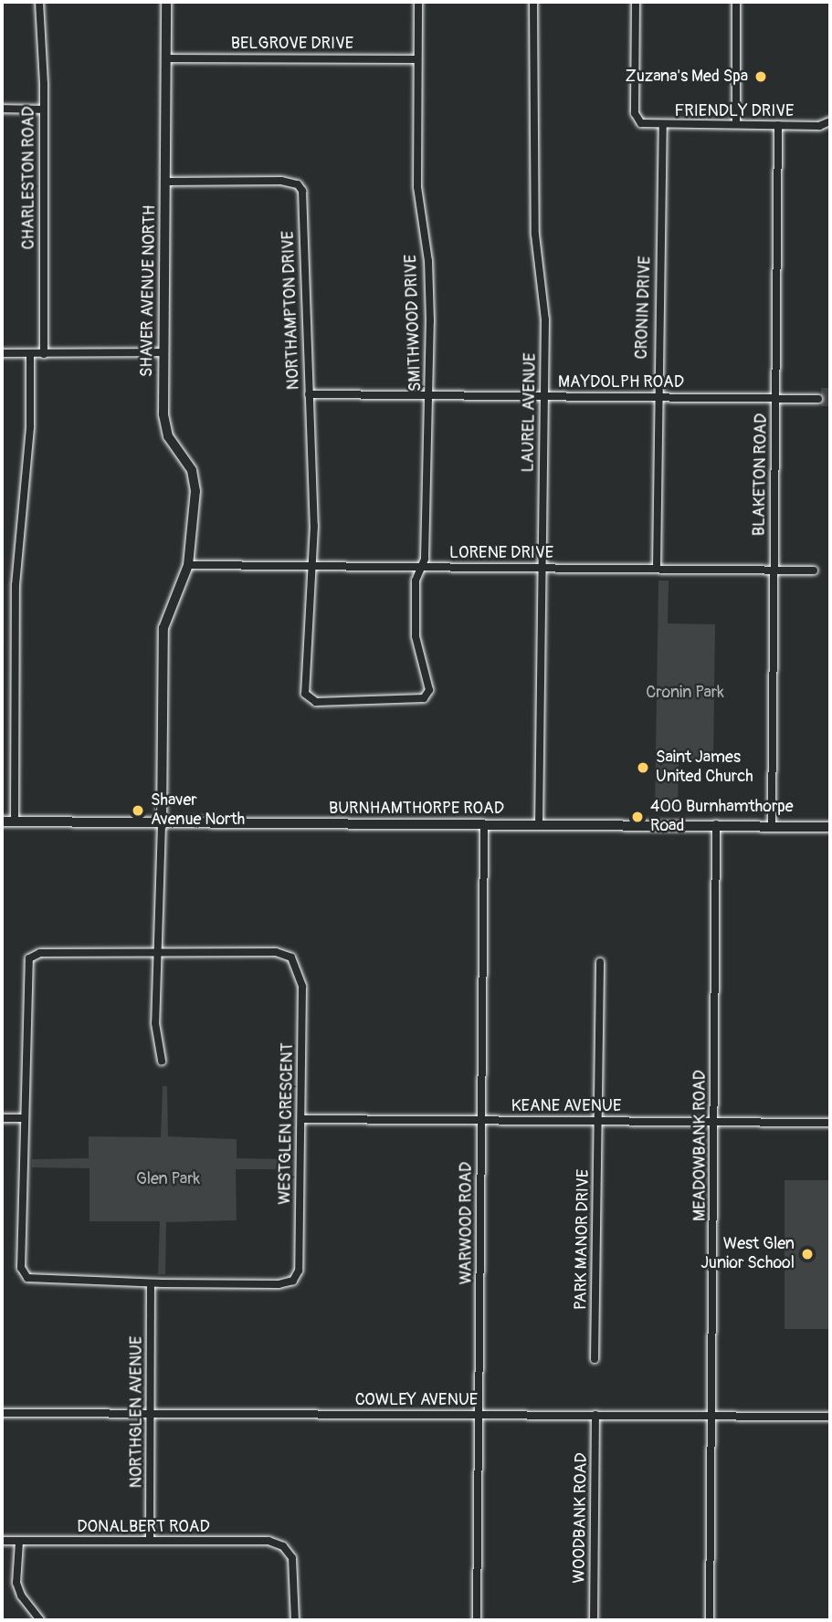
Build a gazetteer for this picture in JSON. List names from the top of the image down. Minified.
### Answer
{"streets":{"street":["BELGROVE DRIVE","FRIENDLY DRIVE","CHARLESTON ROAD","SHAVER AVENUE NORTH","CRONIN DRIVE","NORTHAMPTON DRIVE","SMITHWOOD DRIVE","MAYDOLPH ROAD","LAUREL AVENUE","BLAKETON ROAD","LORENE DRIVE","BURNHAMTHORPE ROAD","KEANE AVENUE","WESTGLEN CRESCENT","MEADOWBANK ROAD","WARWOOD ROAD","PARK MANOR DRIVE","COWLEY AVENUE","NORTHGLEN AVENUE","WOODBANK ROAD","DONALBERT ROAD"]},"crossings":[["BELGROVE DRIVE","SHAVER AVENUE NORTH"],["BELGROVE DRIVE","SMITHWOOD DRIVE"],["FRIENDLY DRIVE","CRONIN DRIVE"],["FRIENDLY DRIVE","BLAKETON ROAD"],["SHAVER AVENUE NORTH","NORTHAMPTON DRIVE"],["SHAVER AVENUE NORTH","LORENE DRIVE"],["SHAVER AVENUE NORTH","BURNHAMTHORPE ROAD"],["SHAVER AVENUE NORTH","WESTGLEN CRESCENT"],["CRONIN DRIVE","MAYDOLPH ROAD"],["CRONIN DRIVE","LORENE DRIVE"],["NORTHAMPTON DRIVE","SMITHWOOD DRIVE"],["NORTHAMPTON DRIVE","MAYDOLPH ROAD"],["NORTHAMPTON DRIVE","LORENE DRIVE"],["SMITHWOOD DRIVE","MAYDOLPH ROAD"],["SMITHWOOD DRIVE","LORENE DRIVE"],["MAYDOLPH ROAD","LAUREL AVENUE"],["MAYDOLPH ROAD","BLAKETON ROAD"],["LAUREL AVENUE","LORENE DRIVE"],["LAUREL AVENUE","BURNHAMTHORPE ROAD"],["BLAKETON ROAD","LORENE DRIVE"],["BLAKETON ROAD","BURNHAMTHORPE ROAD"],["BURNHAMTHORPE ROAD","MEADOWBANK ROAD"],["BURNHAMTHORPE ROAD","WARWOOD ROAD"],["KEANE AVENUE","WESTGLEN CRESCENT"],["KEANE AVENUE","MEADOWBANK ROAD"],["KEANE AVENUE","WARWOOD ROAD"],["KEANE AVENUE","PARK MANOR DRIVE"],["WESTGLEN CRESCENT","NORTHGLEN AVENUE"],["MEADOWBANK ROAD","COWLEY AVENUE"],["WARWOOD ROAD","COWLEY AVENUE"],["COWLEY AVENUE","NORTHGLEN AVENUE"],["COWLEY AVENUE","WOODBANK ROAD"],["NORTHGLEN AVENUE","DONALBERT ROAD"]],"parks":["Cronin Park","Glen Park"],"places":["Zuzana's Med Spa","Saint James United Church","Shaver Avenue North","400 Burnhamthorpe Road","West Glen Junior School"]}
